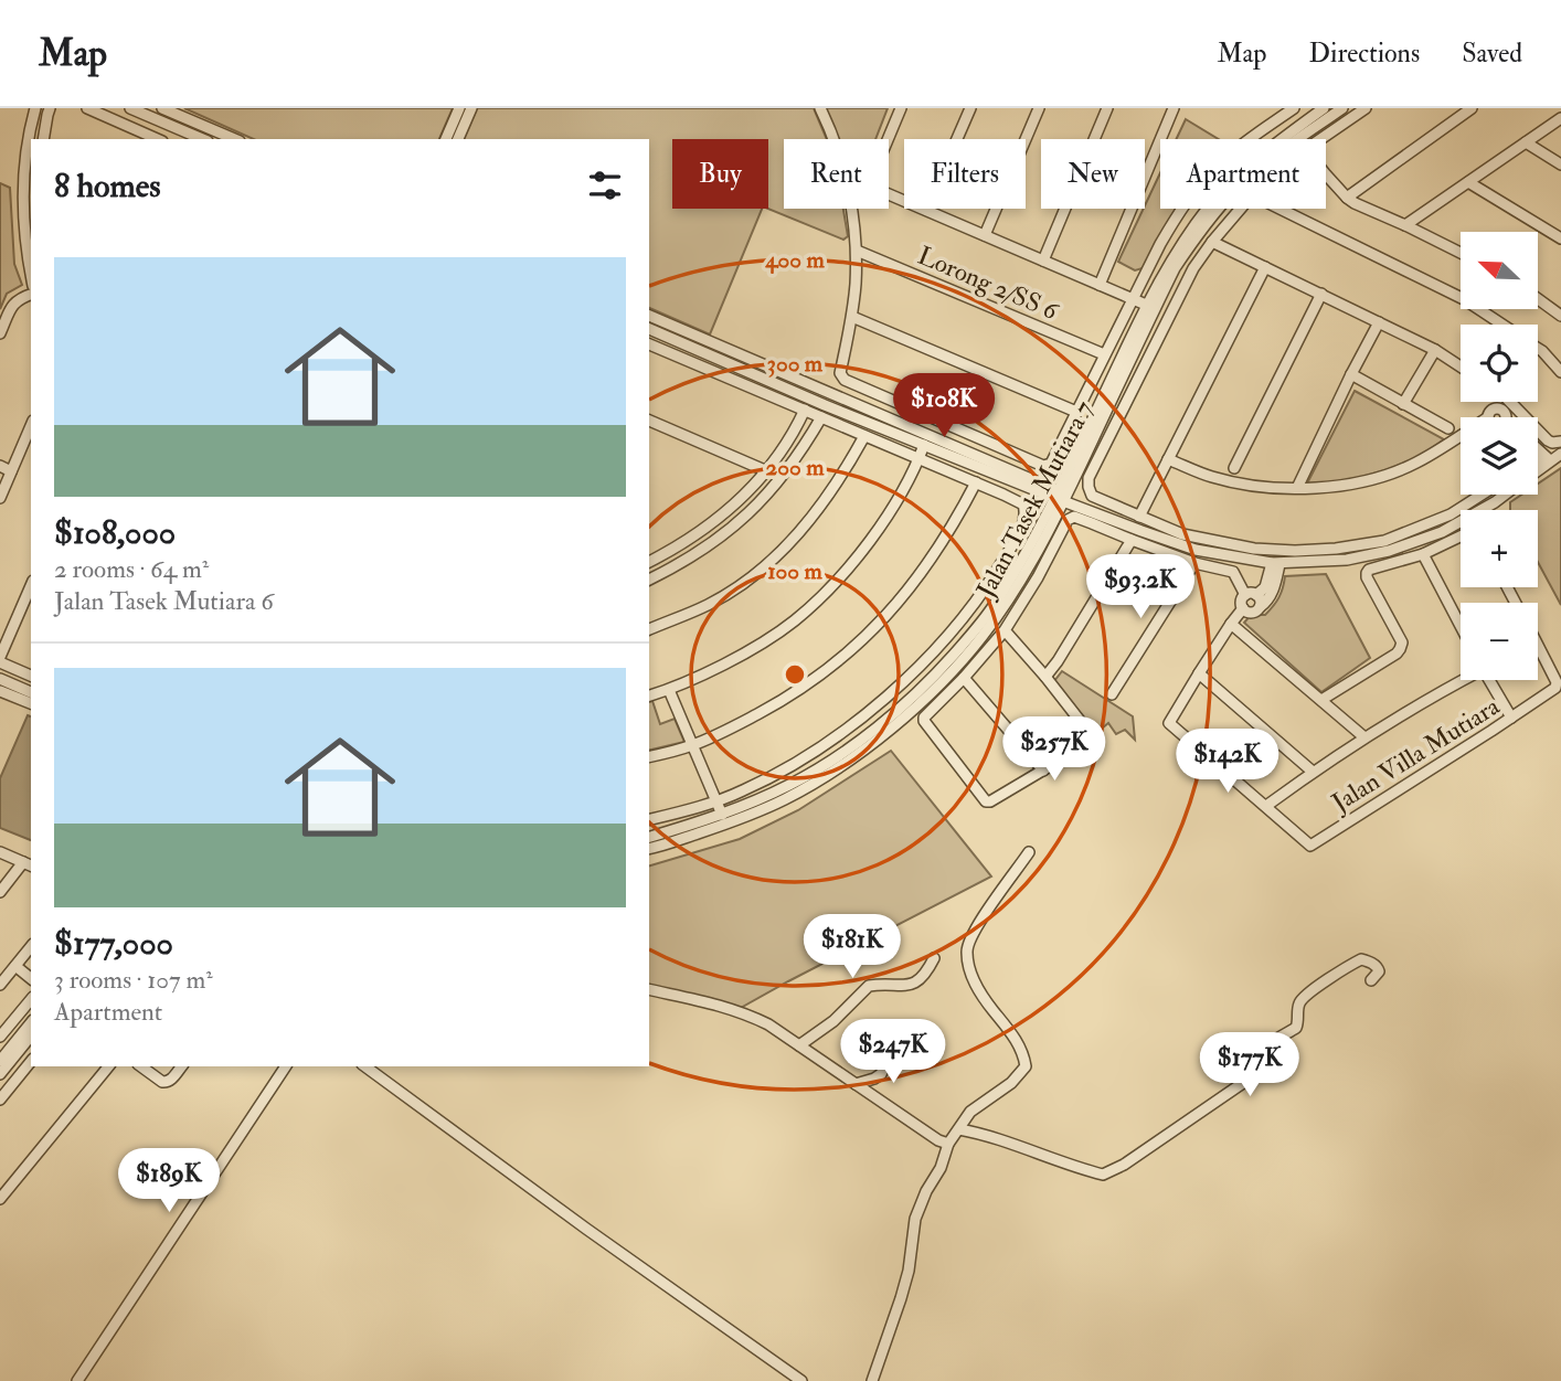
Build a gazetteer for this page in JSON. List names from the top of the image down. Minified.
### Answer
{"streets":{"street":["Lorong 2/SS 6","Jalan Tasek Mutiara 7","Jalan Villa Mutiara"]},"north":"top left","page":{"header":"Map","nav":["Map","Directions","Saved"],"chip":["Buy","Rent","Filters","New","Apartment"],"heading":"8 homes","map_buttons":["+","−"],"list":[{"name":"$108,000","note":"2 rooms · 64 m² · Jalan Tasek Mutiara 6"},{"name":"$177,000","note":"3 rooms · 107 m² · Apartment"}],"price":["$108K","$93.2K","$257K","$142K","$181K","$247K","$177K","$189K"]},"rings":["400 m","300 m","200 m","100 m"]}
